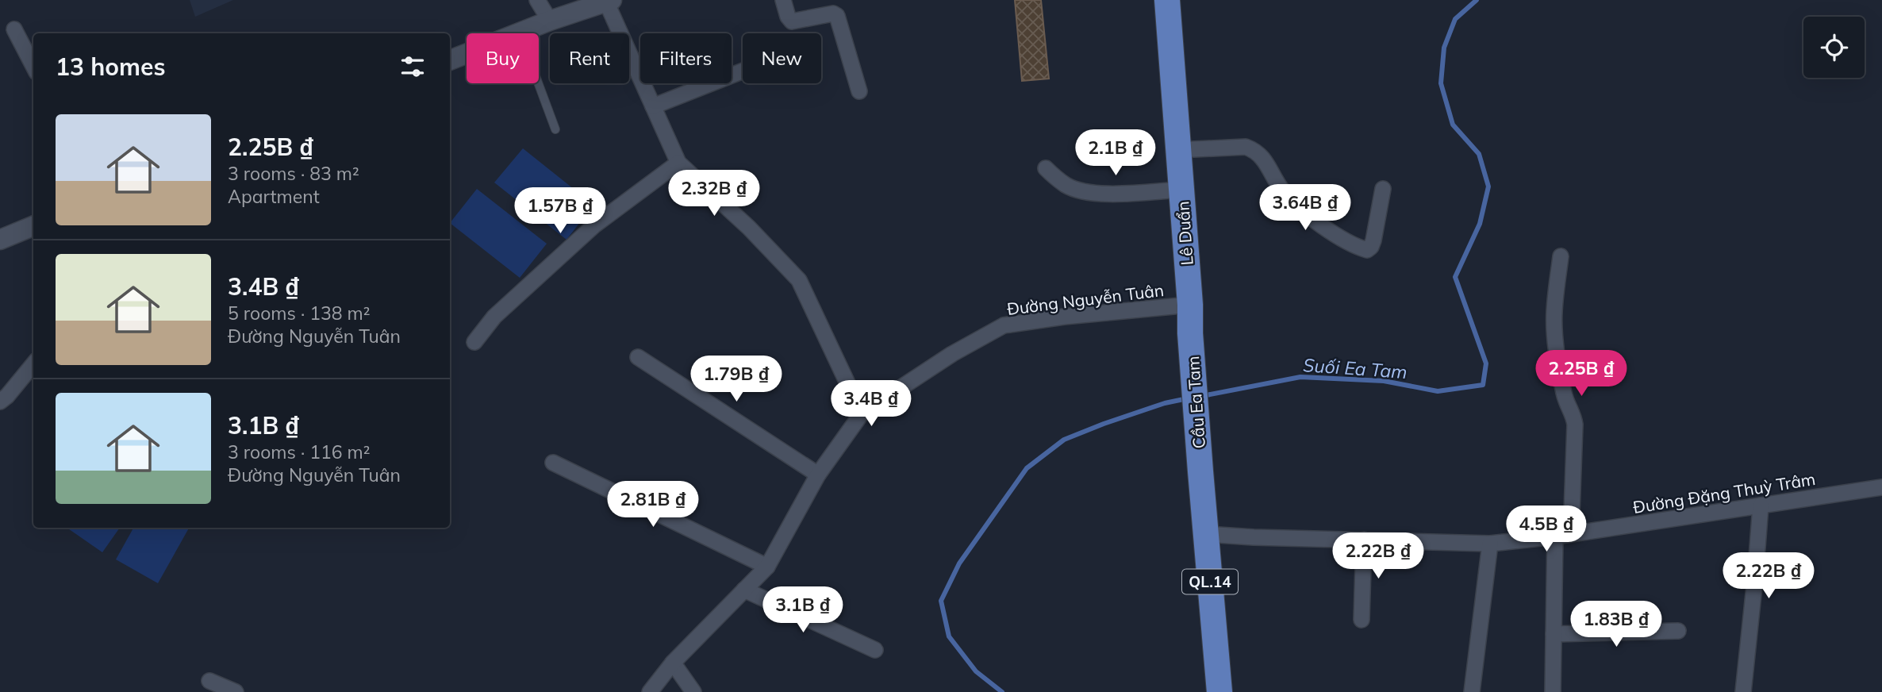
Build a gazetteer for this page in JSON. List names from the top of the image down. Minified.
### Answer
{"streets":{"main road":["Lê Duẩn","Cầu Ea Tam","QL.14"],"street":["Đường Nguyễn Tuân","Đường Đặng Thuỳ Trâm"]},"crossings":[["Lê Duẩn","Đường Nguyễn Tuân"],["Lê Duẩn","Cầu Ea Tam"],["Cầu Ea Tam","Đường Đặng Thuỳ Trâm"],["Cầu Ea Tam","QL.14"],["Đường Đặng Thuỳ Trâm","QL.14"]],"water":["Suối Ea Tam"],"page":{"chip":["Buy","Rent","Filters","New"],"heading":"13 homes","list":[{"name":"2.25B ₫","note":"3 rooms · 83 m² · Apartment"},{"name":"3.4B ₫","note":"5 rooms · 138 m² · Đường Nguyễn Tuân"},{"name":"3.1B ₫","note":"3 rooms · 116 m² · Đường Nguyễn Tuân"}],"price":["2.1B ₫","2.32B ₫","3.64B ₫","1.57B ₫","2.25B ₫","1.79B ₫","3.4B ₫","2.81B ₫","4.5B ₫","2.22B ₫","2.22B ₫","3.1B ₫","1.83B ₫"]}}
